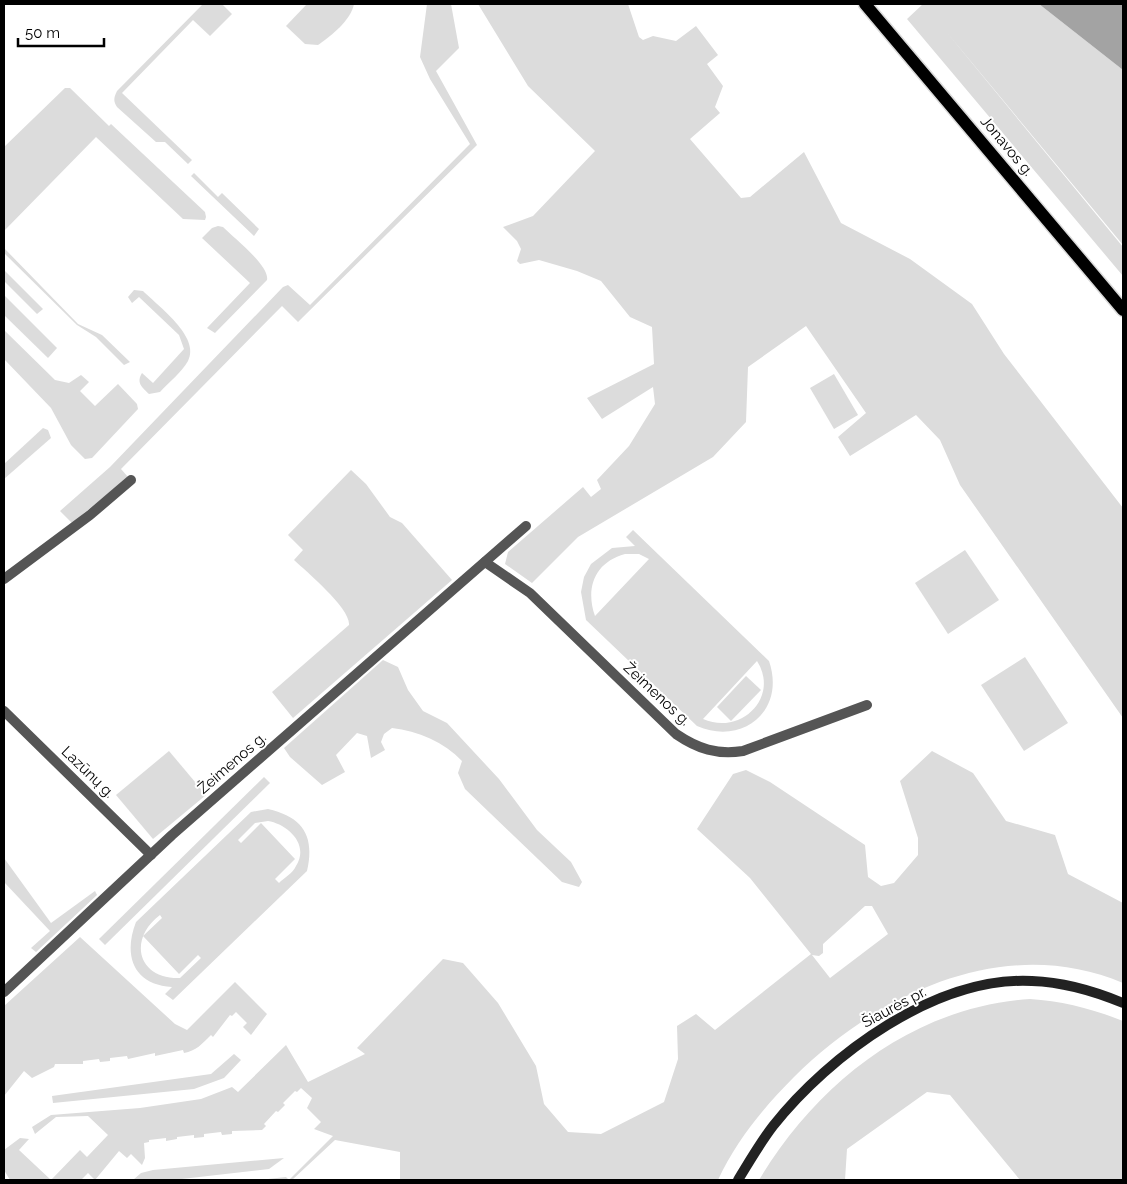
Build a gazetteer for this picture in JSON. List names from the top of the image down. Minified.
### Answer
{"streets":{"main road":["Jonavos g.","Šiaurės pr."],"street":["Žeimenos g.","Lazūnų g."]},"crossings":[["Žeimenos g.","Lazūnų g."]],"scale_bar":"50 m"}
